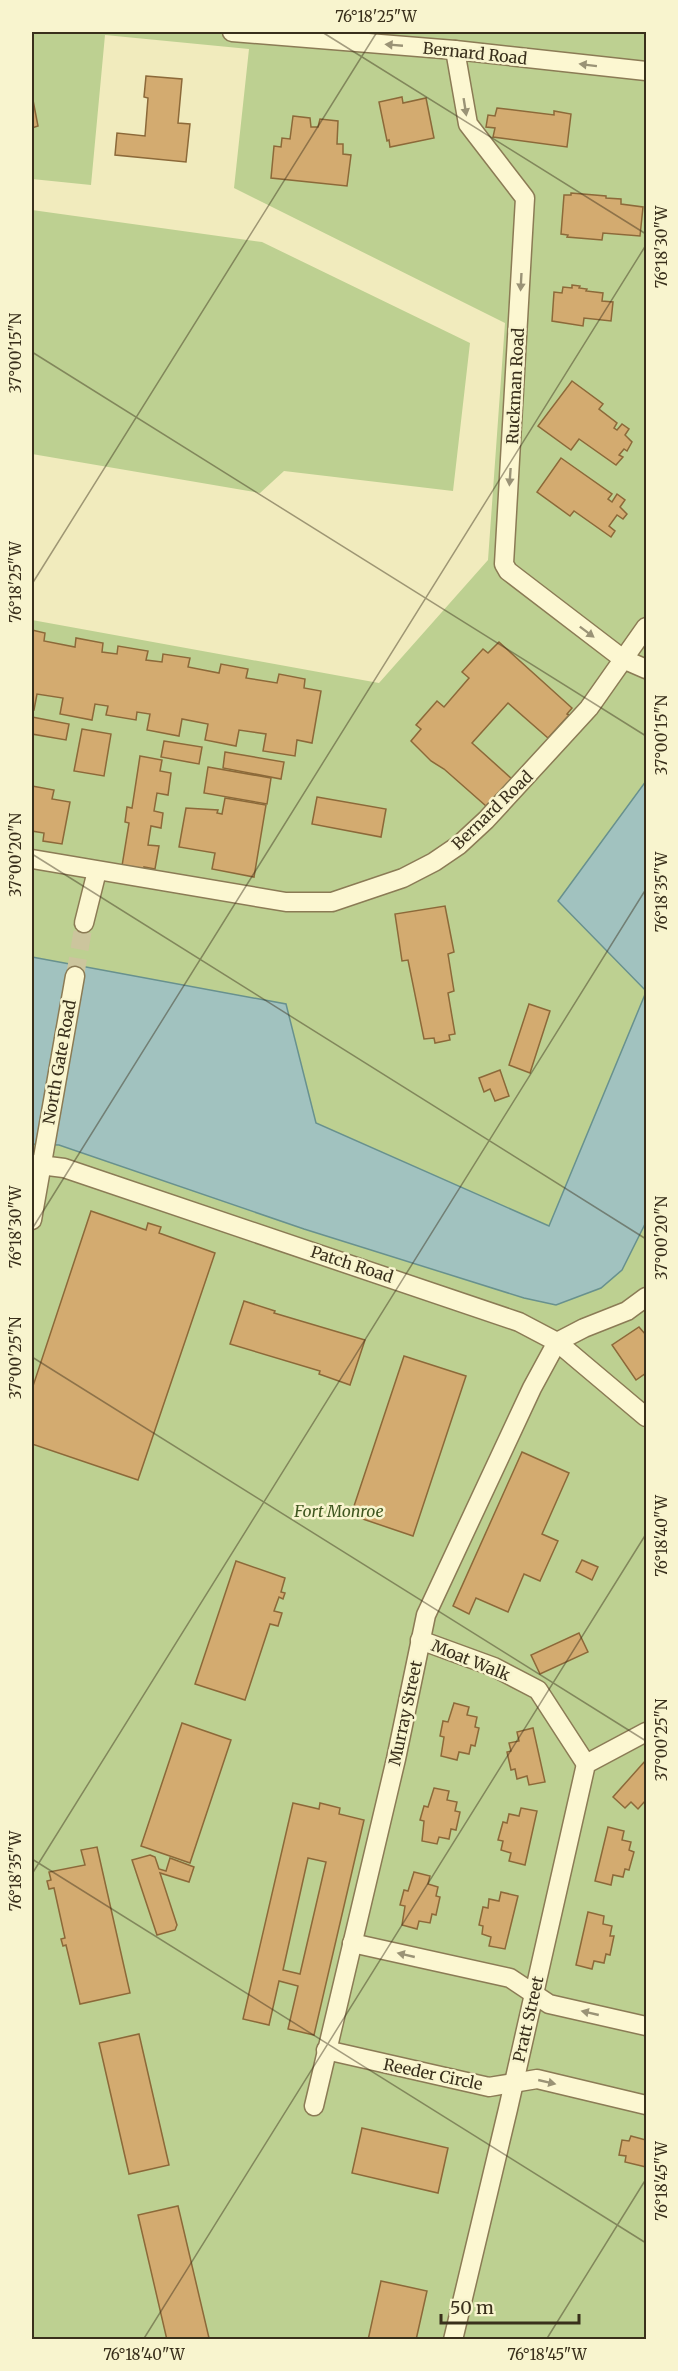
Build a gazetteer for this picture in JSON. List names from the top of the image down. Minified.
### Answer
{"streets":{"street":["Bernard Road","Ruckman Road","North Gate Road","Patch Road","Moat Walk","Murray Street","Pratt Street","Reeder Circle"]},"crossings":[["Bernard Road","Ruckman Road"],["North Gate Road","Patch Road"],["Patch Road","Murray Street"],["Moat Walk","Murray Street"],["Moat Walk","Pratt Street"],["Murray Street","Reeder Circle"],["Pratt Street","Reeder Circle"]],"one_way":["Bernard Road","Ruckman Road"],"parks":["Fort Monroe"],"scale_bar":"50 m","coordinates":["76°18'25\"W","76°18'30\"W","37°00'15\"N","37°00'20\"N","76°18'35\"W","37°00'25\"N","76°18'40\"W","76°18'45\"W"]}
